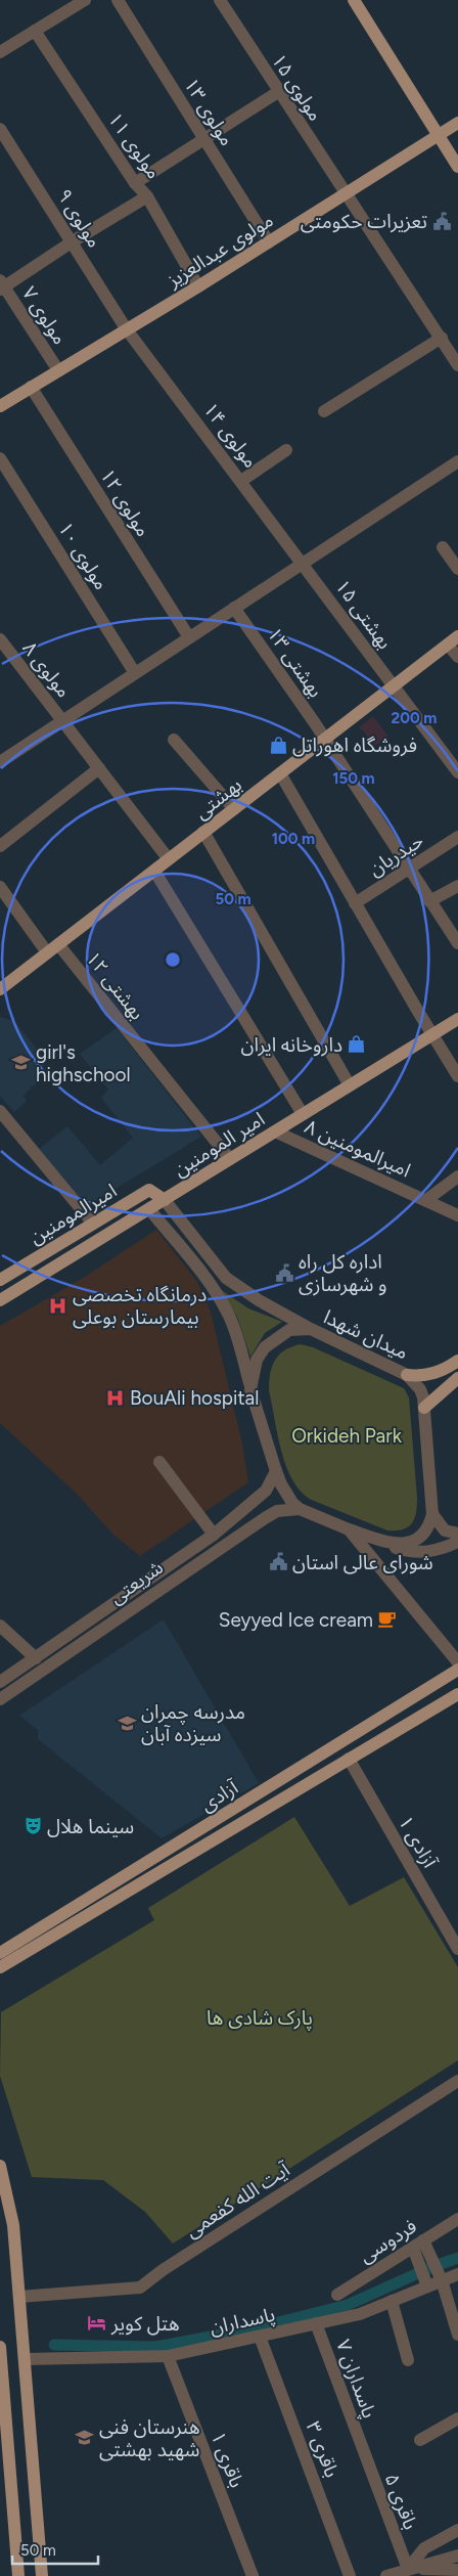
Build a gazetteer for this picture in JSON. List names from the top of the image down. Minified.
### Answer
{"streets":{"main road":["مولوی عبدالعزیز","بهشتی","امیر المومنین","امیرالمومنین","آزادی"],"street":["مولوی ۱۵","مولوی ۱۳","مولوی ۱۱","مولوی ۹","مولوی ۷","مولوی ۱۴","مولوی ۱۲","مولوی ۱۰","بهشتی ۱۵","بهشتی ۱۳","مولوی ۸","حیدریان","بهشتی ۱۲","امیرالمومنین ۸","میدان شهدا","شریعتی","آزادی ۱","آیت الله کفعمی","فردوسی","پاسداران","پاسداران ۷","باقری ۳","باقری ۱","باقری ۵"]},"crossings":[["مولوی ۱۵","مولوی عبدالعزیز"],["مولوی ۱۳","مولوی عبدالعزیز"],["مولوی ۱۱","مولوی عبدالعزیز"],["مولوی ۹","مولوی عبدالعزیز"],["مولوی ۹","مولوی ۱۴"],["مولوی عبدالعزیز","مولوی ۷"],["مولوی عبدالعزیز","مولوی ۱۴"],["مولوی عبدالعزیز","مولوی ۱۲"],["مولوی ۱۴","بهشتی ۱۵"],["بهشتی ۱۵","بهشتی"],["بهشتی ۱۳","بهشتی"],["بهشتی ۱۳","حیدریان"],["مولوی ۸","بهشتی"],["بهشتی","بهشتی ۱۲"],["بهشتی ۱۲","امیر المومنین"],["امیر المومنین","امیرالمومنین ۸"],["امیر المومنین","امیرالمومنین"],["میدان شهدا","شریعتی"],["آزادی","آزادی ۱"],["پاسداران","پاسداران ۷"],["پاسداران","باقری ۳"],["پاسداران","باقری ۱"],["پاسداران ۷","باقری ۵"]],"parks":["Orkideh Park","پارک شادی ها"],"places":{"public building":["تعزیرات حکومتی","اداره کل راه و شهرسازی","شورای عالی استان"],"shop":["فروشگاه اهوراتل","داروخانه ایران"],"school or university":["girl's highschool","مدرسه چمران سیزده آبان","هنرستان فنی شهید بهشتی"],"hospital":["درمانگاه تخصصی بیمارستان بوعلی","BouAli hospital"],"cafe":["Seyyed Ice cream"],"theatre":["سینما هلال"],"hotel":["هتل کویر"]},"scale_bar":"50 m","rings":["200 m","150 m","100 m","50 m"]}
